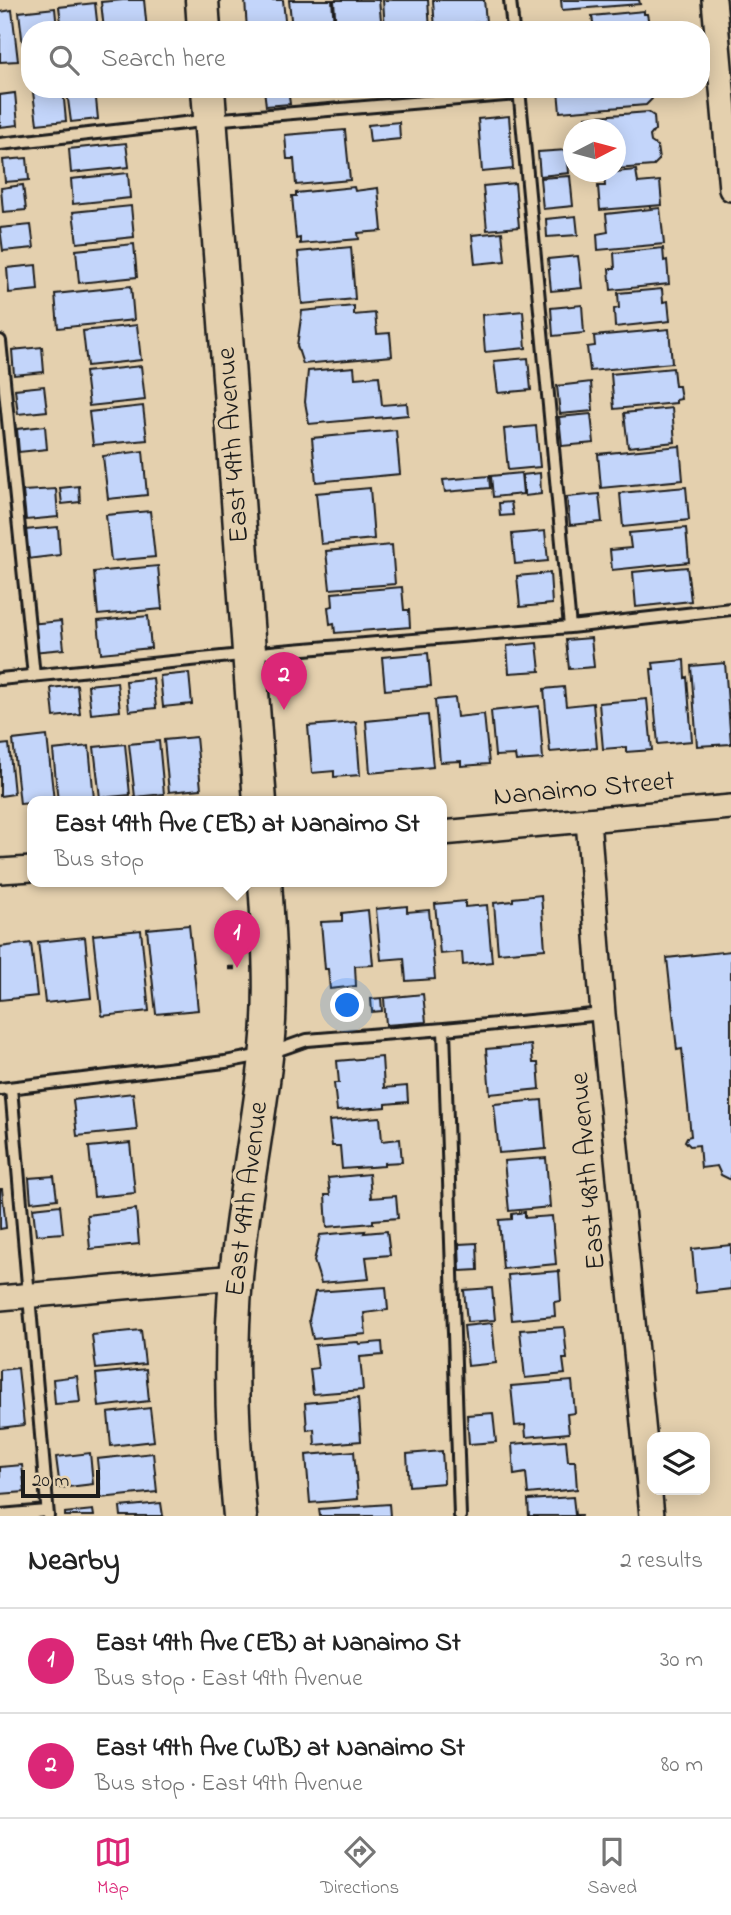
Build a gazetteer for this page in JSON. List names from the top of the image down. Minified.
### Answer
{"streets":{"street":["East 49th Avenue","Nanaimo Street","East 48th Avenue"]},"crossings":[["Nanaimo Street","East 48th Avenue"]],"scale_bar":"20 m","north":"right","page":{"search":"Search here","pins":["2","1"],"popup":["East 49th Ave (EB) at Nanaimo St","Bus stop"],"scale":"20 m","heading":["Nearby","2 results"],"list":[{"mark":"1","name":"East 49th Ave (EB) at Nanaimo St","note":"Bus stop · East 49th Avenue","value":"30 m"},{"mark":"2","name":"East 49th Ave (WB) at Nanaimo St","note":"Bus stop · East 49th Avenue","value":"80 m"}],"nav":["Map","Directions","Saved"]}}
